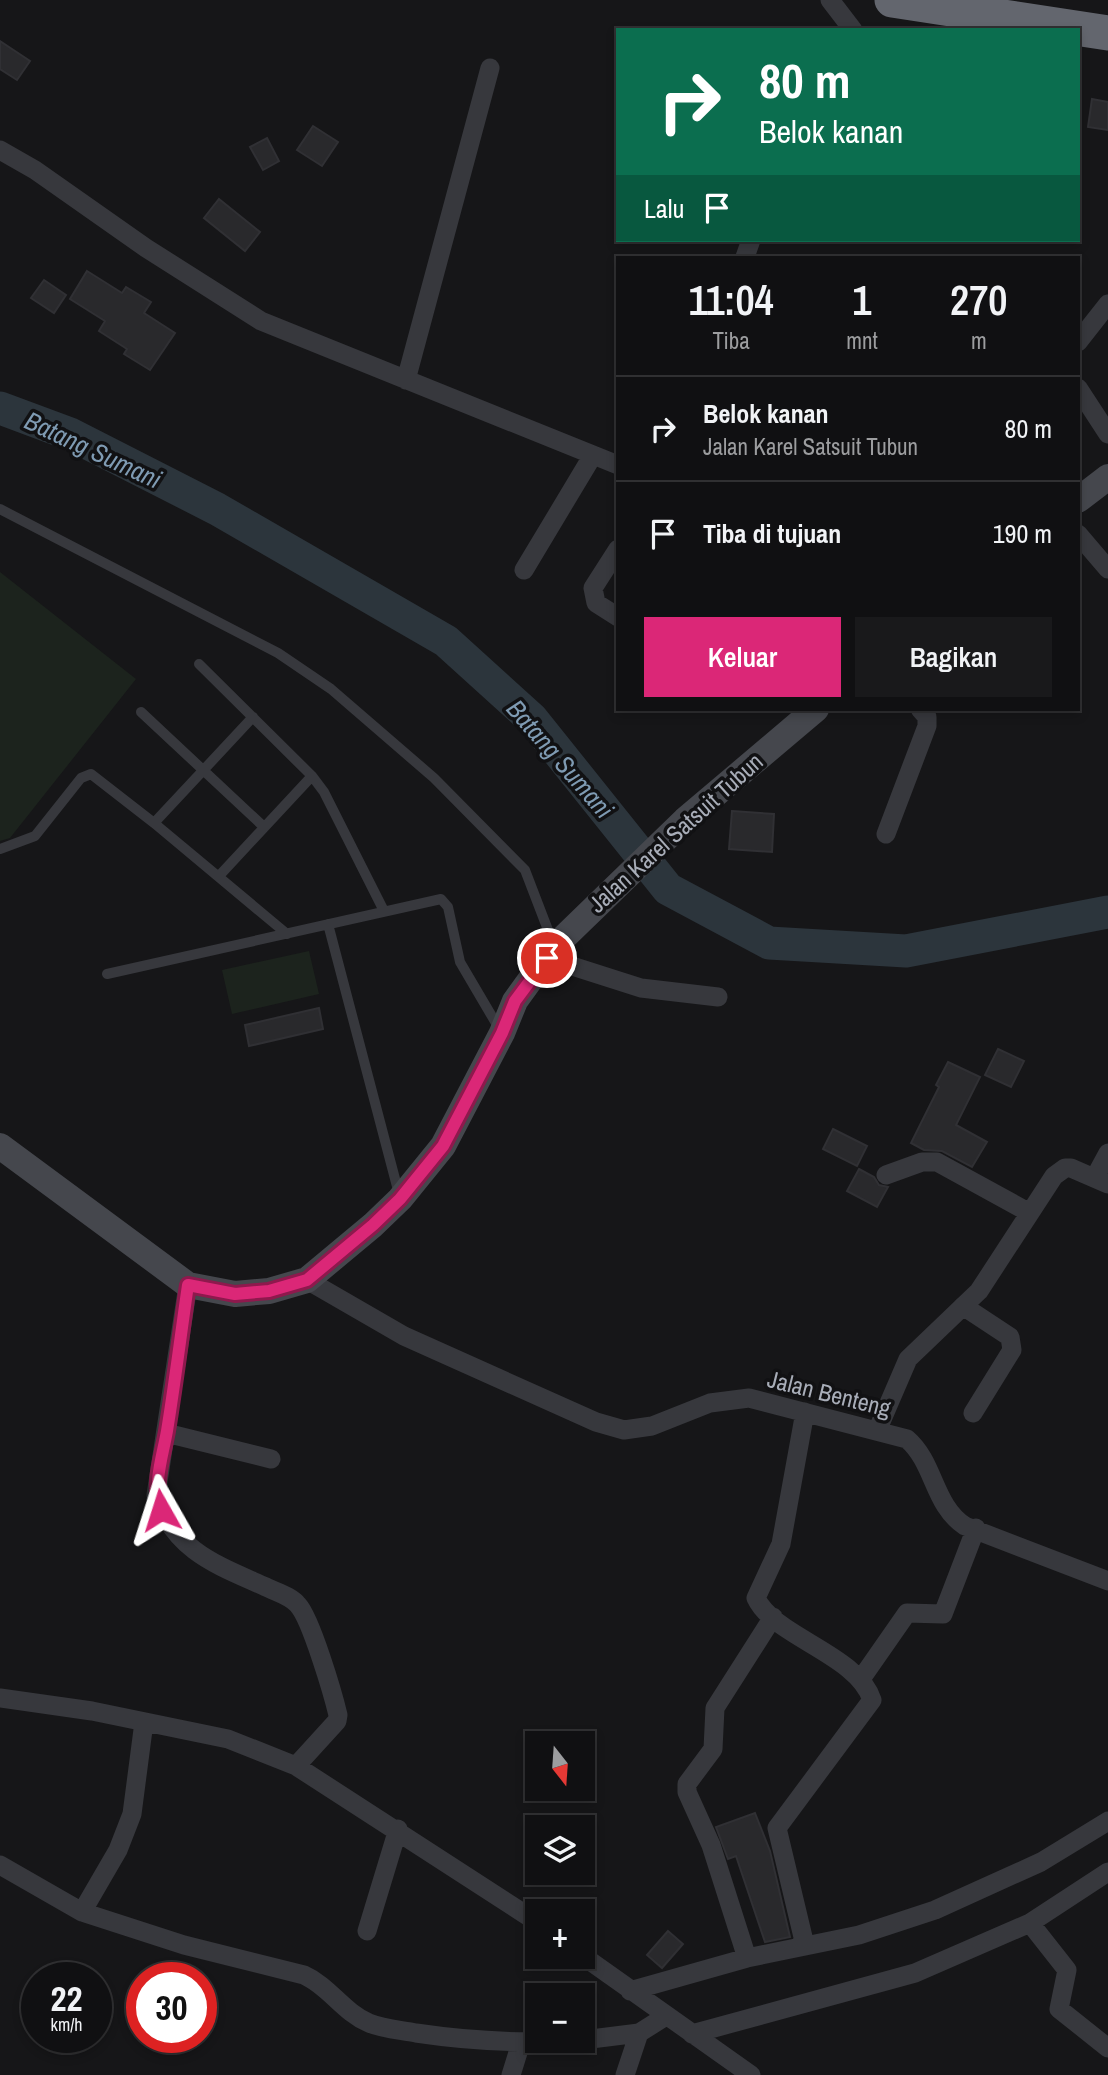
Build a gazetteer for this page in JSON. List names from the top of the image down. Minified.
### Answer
{"streets":{"street":["Jalan Karel Satsuit Tubun","Jalan Benteng"]},"crossings":[["Jalan Karel Satsuit Tubun","Jalan Benteng"]],"water":["Batang Sumani"],"north":"bottom","page":{"turn":["80 m","Belok kanan"],"then":"Lalu","eta":["11:04","Tiba","1","mnt","270","m"],"list":[{"name":"Belok kanan","note":"Jalan Karel Satsuit Tubun","value":"80 m"},{"name":"Tiba di tujuan","value":"190 m"}],"buttons":["Keluar","Bagikan"],"map_buttons":["+","−"],"speed":"22 km/h","limit":"30"}}
